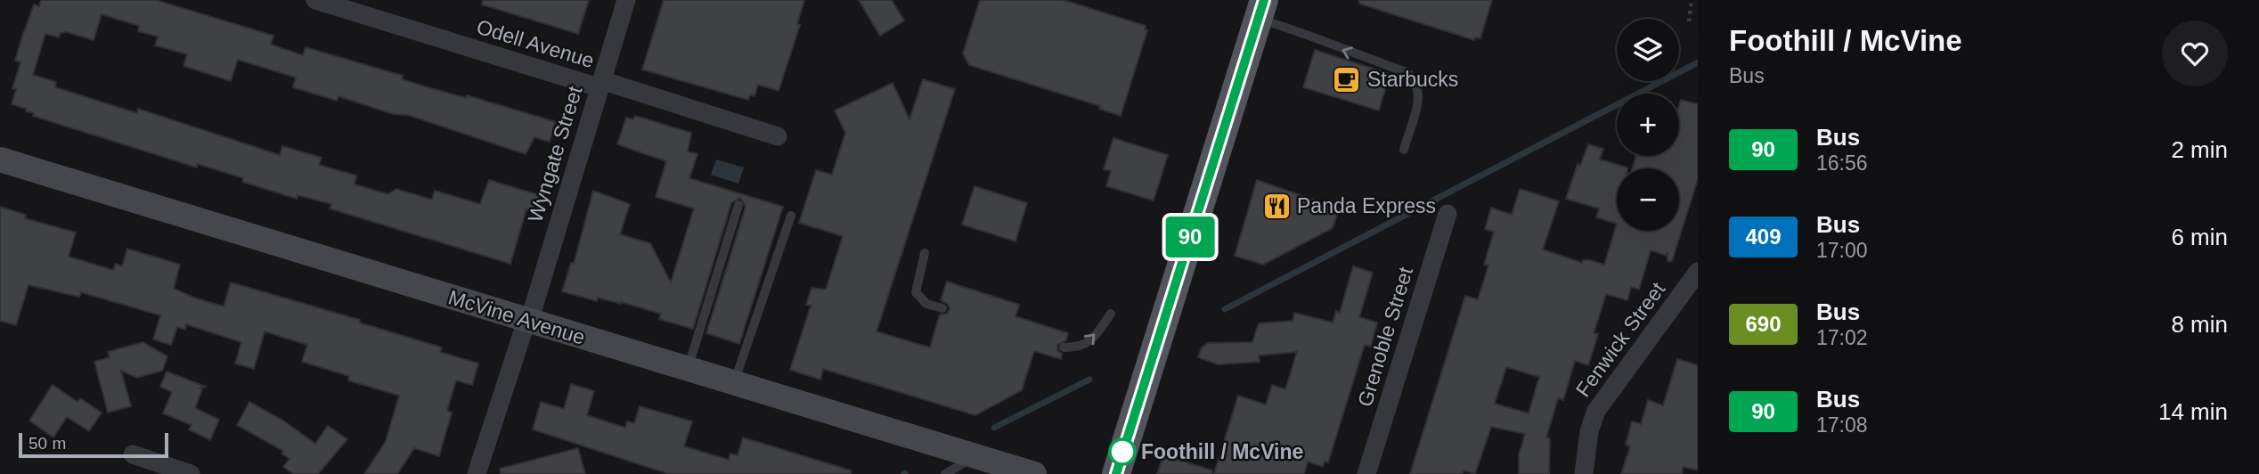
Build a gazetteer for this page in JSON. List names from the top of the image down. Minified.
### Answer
{"streets":{"street":["Odell Avenue","Wyngate Street","McVine Avenue","Grenoble Street","Fenwick Street"]},"crossings":[["Odell Avenue","Wyngate Street"],["Wyngate Street","McVine Avenue"]],"places":{"cafe":["Starbucks"],"restaurant":["Panda Express"],"other":["Foothill / McVine"]},"lines":["bus line 90"],"scale_bar":"50 m","page":{"on_map":"90","heading":["Foothill / McVine","Bus"],"map_buttons":["+","−"],"list":[{"mark":"90","name":"Bus","note":"16:56","value":"2 min"},{"mark":"409","name":"Bus","note":"17:00","value":"6 min"},{"mark":"690","name":"Bus","note":"17:02","value":"8 min"},{"mark":"90","name":"Bus","note":"17:08","value":"14 min"}],"scale":"50 m"}}
